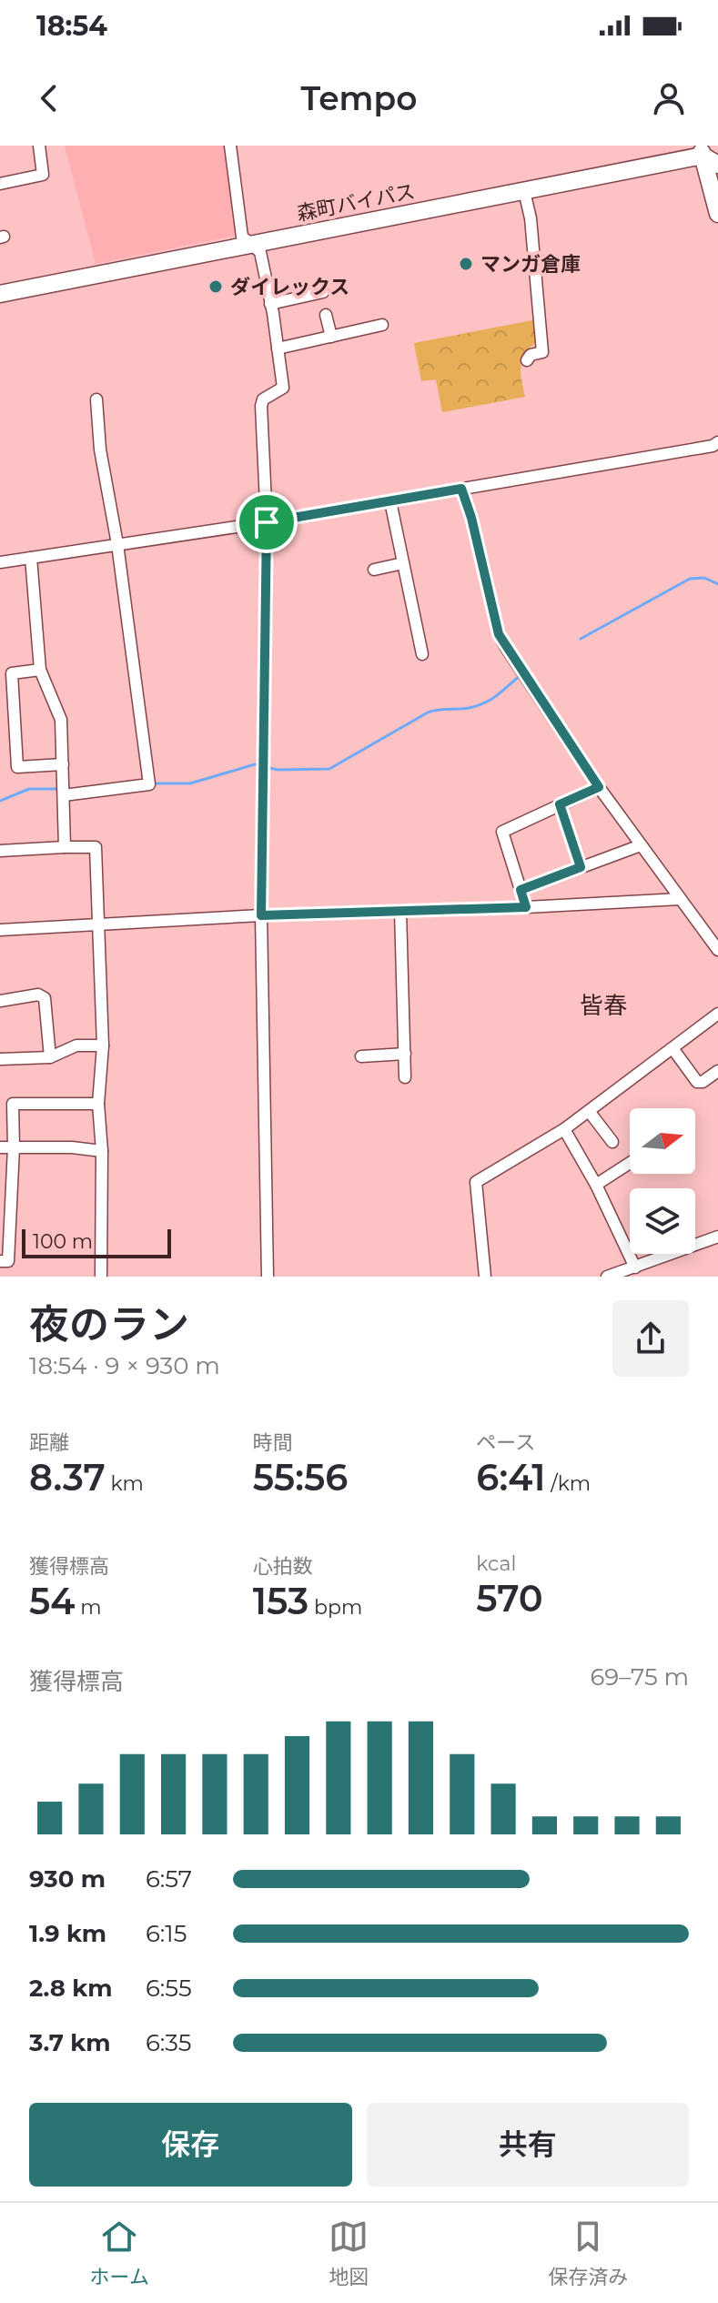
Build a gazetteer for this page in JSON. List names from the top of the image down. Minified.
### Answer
{"streets":{"main road":["森町バイパス"]},"districts":["皆春"],"places":["マンガ倉庫","ダイレックス"],"scale_bar":"100 m","north":"right","page":{"status":"18:54","header":"Tempo","scale":"100 m","heading":["夜のラン","18:54 · 9 × 930 m"],"stats":[["距離","8.37 km"],["時間","55:56"],["ペース","6:41 /km"],["獲得標高","54 m"],["心拍数","153 bpm"],["kcal","570"]],"chart":["獲得標高","69–75 m"],"list":[{"name":"930 m","note":"6:57"},{"name":"1.9 km","note":"6:15"},{"name":"2.8 km","note":"6:55"},{"name":"3.7 km","note":"6:35"}],"buttons":["保存","共有"],"tabs":["ホーム","地図","保存済み"]}}
